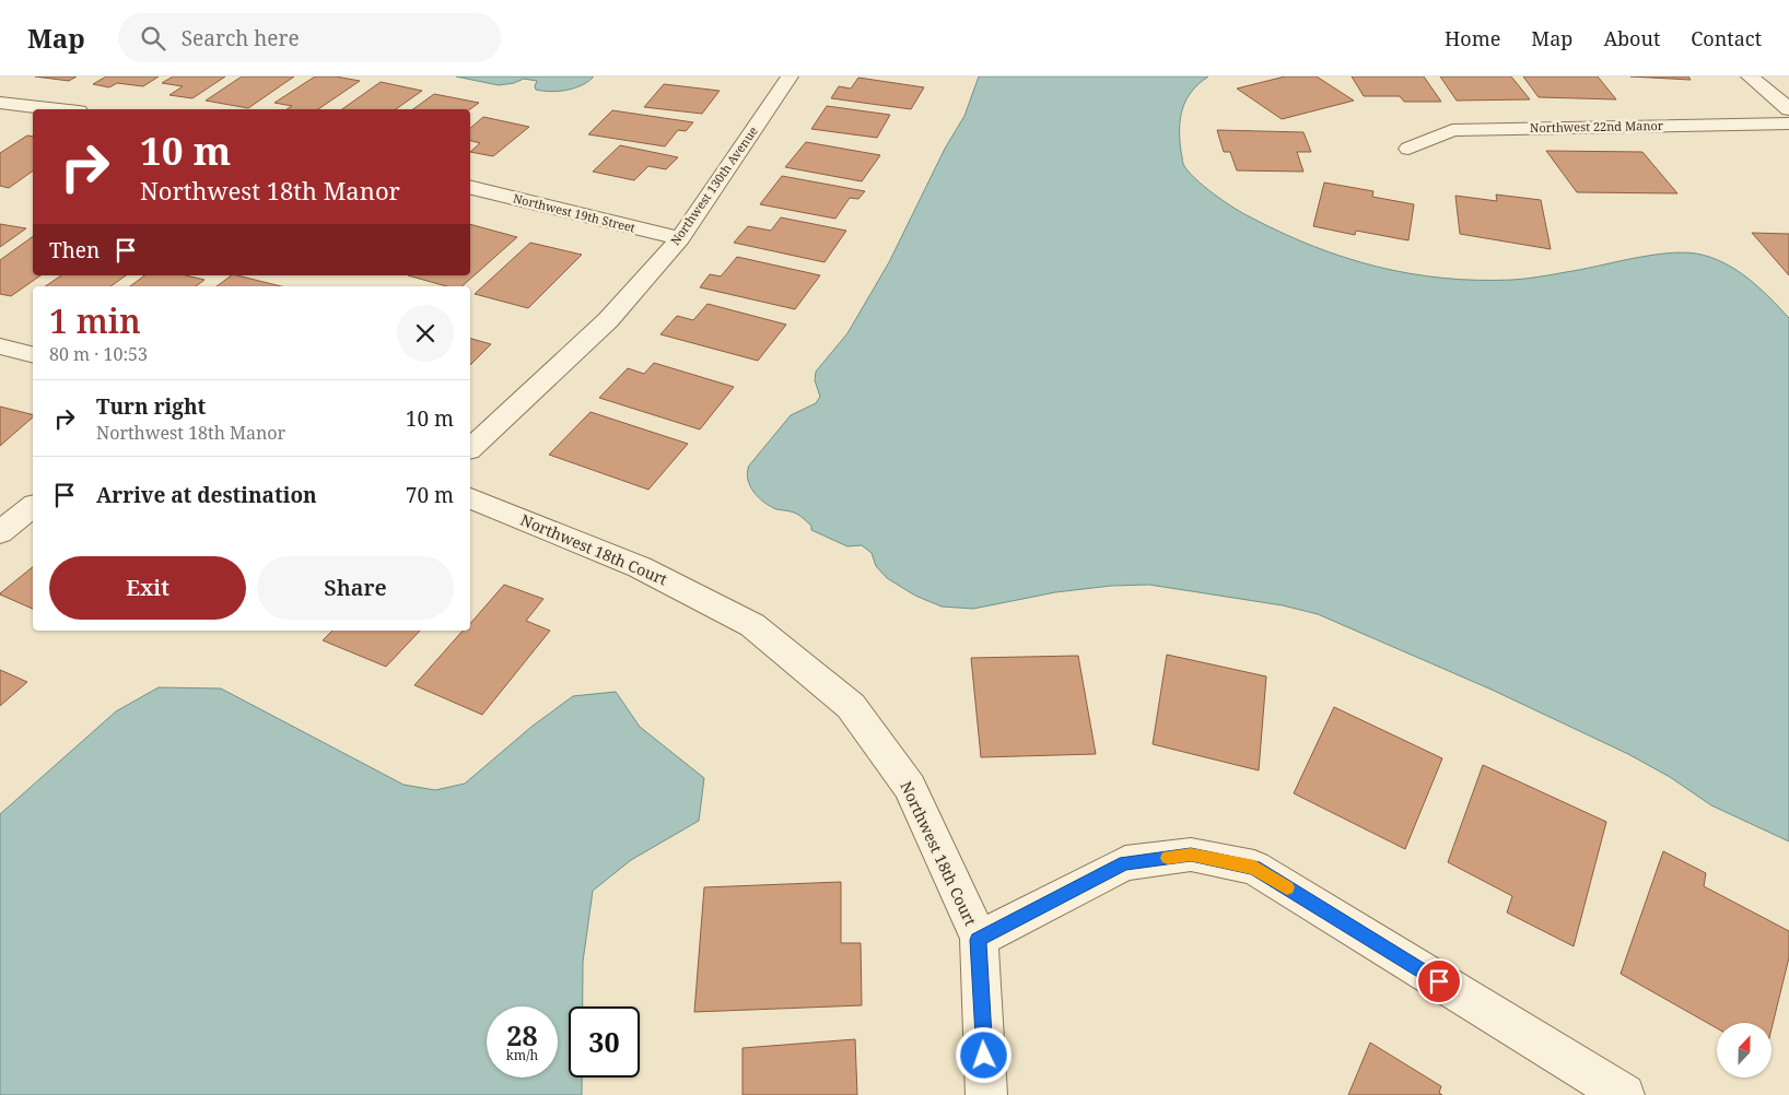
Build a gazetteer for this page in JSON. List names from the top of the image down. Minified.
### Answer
{"streets":{"street":["Northwest 22nd Manor","Northwest 130th Avenue","Northwest 19th Street","Northwest 18th Court"]},"crossings":[["Northwest 130th Avenue","Northwest 19th Street"]],"north":"top","page":{"header":"Map","search":"Search here","nav":["Home","Map","About","Contact"],"turn":["10 m","Northwest 18th Manor"],"then":"Then","heading":["1 min","80 m · 10:53"],"list":[{"name":"Turn right","note":"Northwest 18th Manor","value":"10 m"},{"name":"Arrive at destination","value":"70 m"}],"buttons":["Exit","Share"],"speed":"28 km/h","limit":"30"}}
